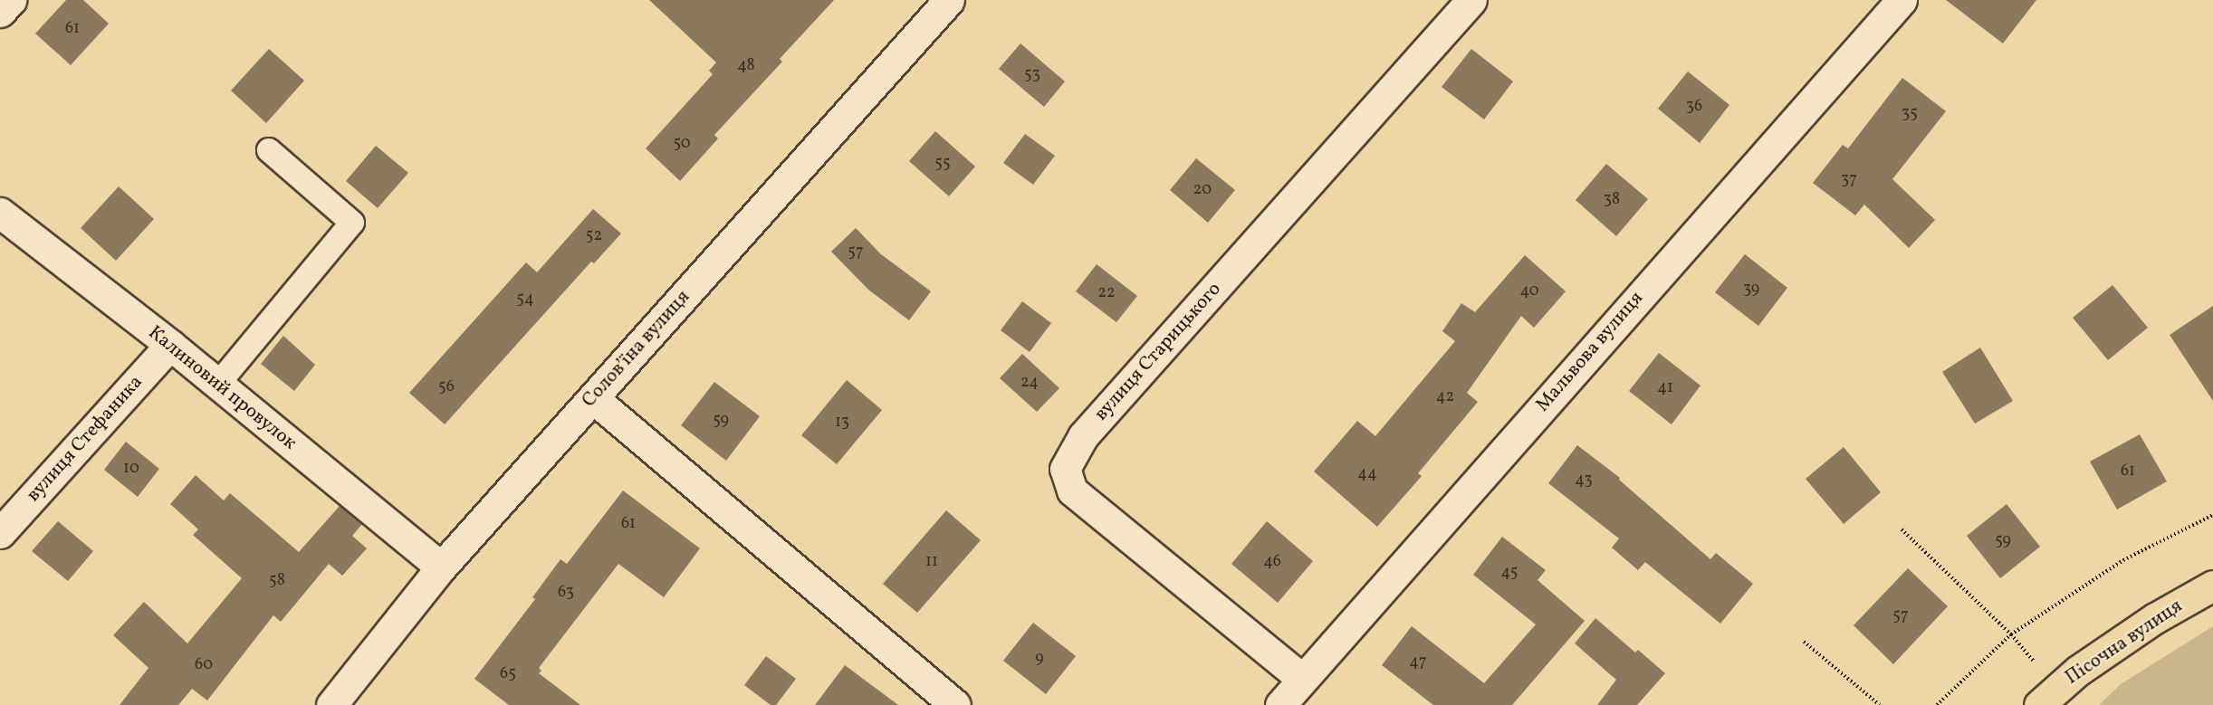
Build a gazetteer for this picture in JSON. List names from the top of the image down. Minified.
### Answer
{"streets":{"main road":["Пісочна вулиця"],"street":["Соловʼїна вулиця","вулиця Старицького","Мальвова вулиця","Калиновий провулок","вулиця Стефаника"]},"crossings":[["Соловʼїна вулиця","Калиновий провулок"],["вулиця Старицького","Мальвова вулиця"],["Калиновий провулок","вулиця Стефаника"]],"house_numbers":["61","48","53","36","35","50","55","37","20","38","52","57","39","40","22","54","24","56","41","42","59","13","10","61","44","43","61","59","11","46","45","58","63","57","9","47","60","65"]}
